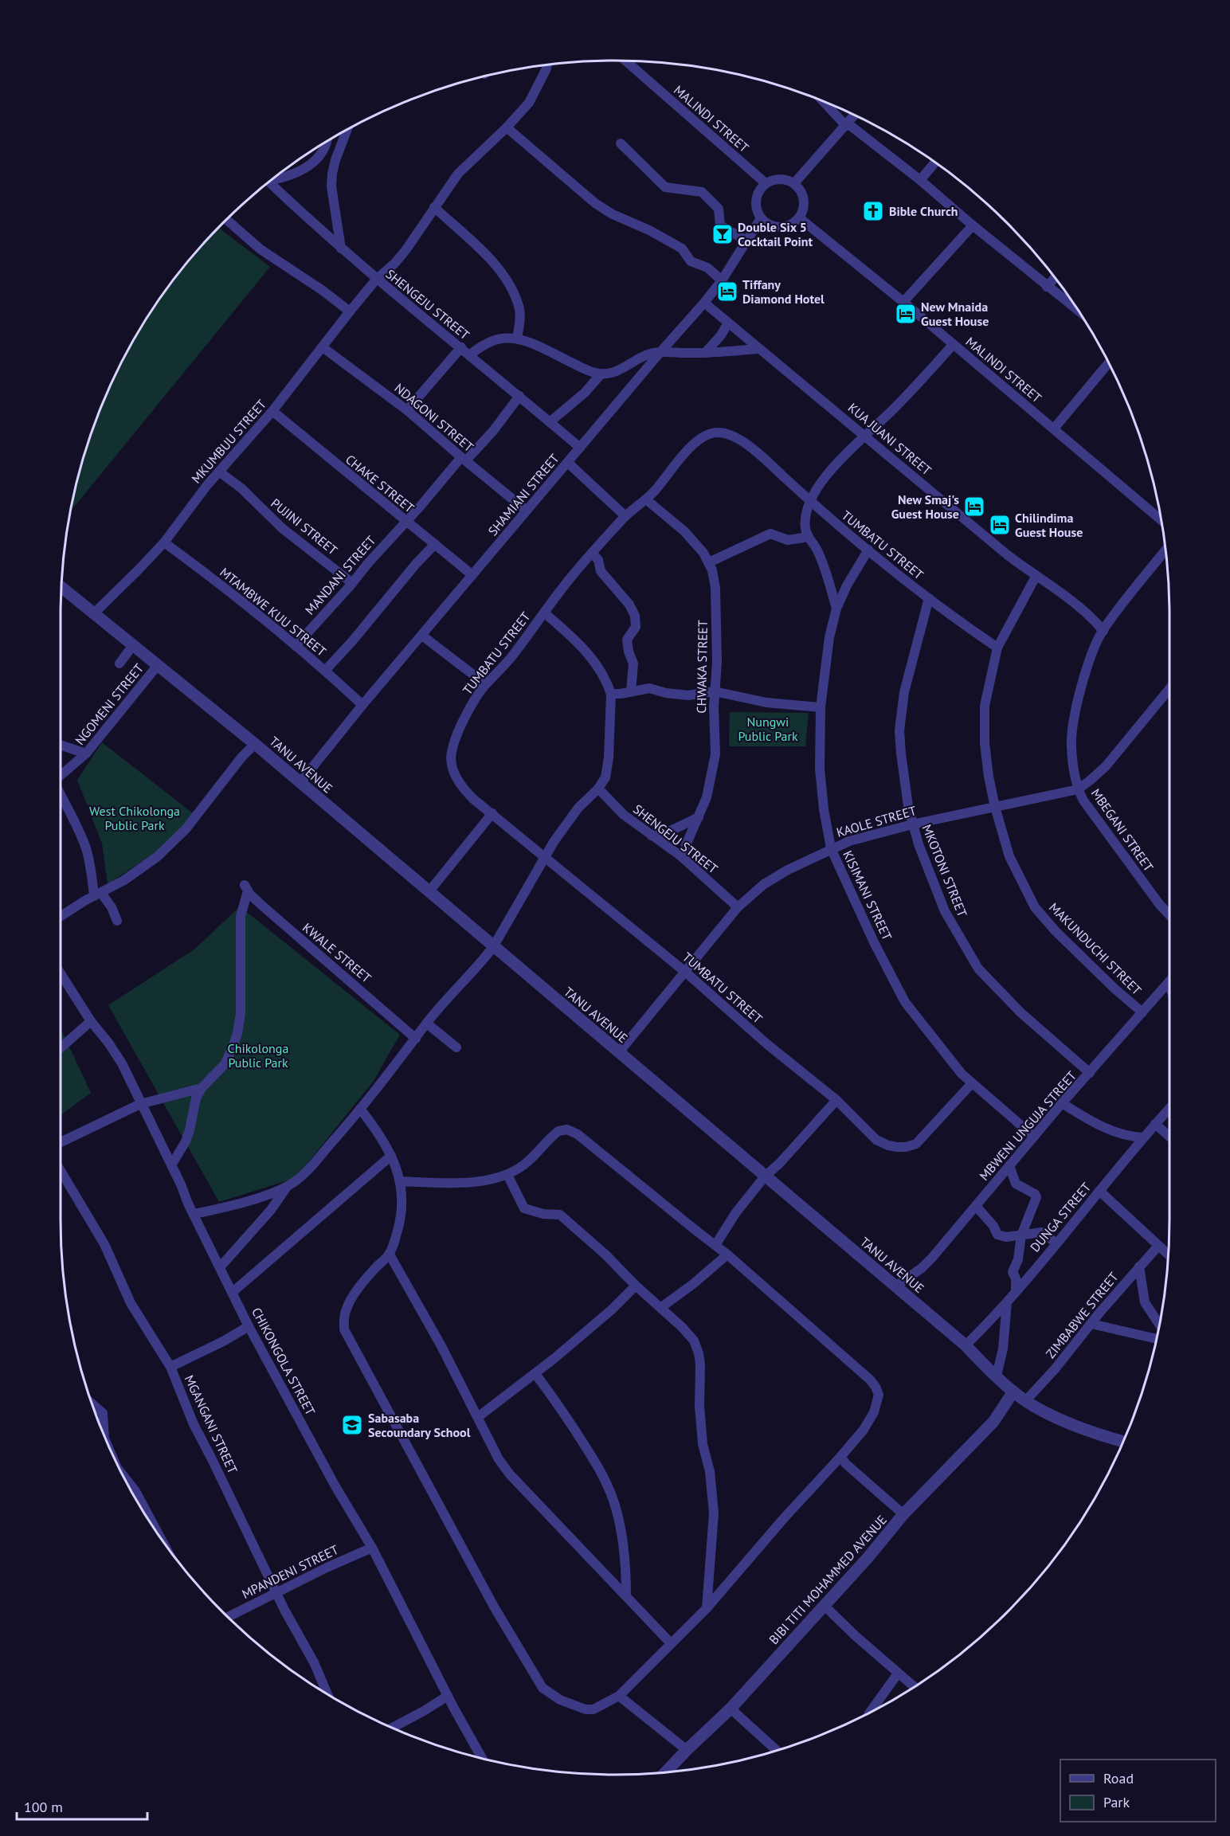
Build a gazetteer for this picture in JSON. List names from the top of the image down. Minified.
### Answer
{"streets":{"street":["MALINDI STREET","SHENGEJU STREET","NDAGONI STREET","KUA JUANI STREET","MKUMBUU STREET","CHAKE STREET","SHAMIANI STREET","PUJINI STREET","TUMBATU STREET","MANDANI STREET","MTAMBWE KUU STREET","CHWAKA STREET","NGOMENI STREET","TANU AVENUE","KAOLE STREET","MBEGANI STREET","MKOTONI STREET","KISIMANI STREET","MAKUNDUCHI STREET","KWALE STREET","MBWENI UNGUJA STREET","DUNGA STREET","ZIMBABWE STREET","CHIKONGOLA STREET","MGANGANI STREET","MPANDENI STREET","BIBI TITI MOHAMMED AVENUE"]},"crossings":[["MALINDI STREET","SHAMIANI STREET"],["SHENGEJU STREET","MKUMBUU STREET"],["SHENGEJU STREET","SHAMIANI STREET"],["SHENGEJU STREET","MANDANI STREET"],["SHENGEJU STREET","CHWAKA STREET"],["SHENGEJU STREET","KAOLE STREET"],["NDAGONI STREET","MKUMBUU STREET"],["NDAGONI STREET","SHAMIANI STREET"],["NDAGONI STREET","MANDANI STREET"],["KUA JUANI STREET","SHAMIANI STREET"],["KUA JUANI STREET","MBEGANI STREET"],["KUA JUANI STREET","MAKUNDUCHI STREET"],["MKUMBUU STREET","CHAKE STREET"],["MKUMBUU STREET","PUJINI STREET"],["MKUMBUU STREET","MTAMBWE KUU STREET"],["MKUMBUU STREET","TANU AVENUE"],["CHAKE STREET","SHAMIANI STREET"],["CHAKE STREET","MANDANI STREET"],["SHAMIANI STREET","MTAMBWE KUU STREET"],["SHAMIANI STREET","TANU AVENUE"],["PUJINI STREET","MANDANI STREET"],["TUMBATU STREET","CHWAKA STREET"],["TUMBATU STREET","KAOLE STREET"],["TUMBATU STREET","MKOTONI STREET"],["TUMBATU STREET","KISIMANI STREET"],["TUMBATU STREET","MAKUNDUCHI STREET"],["MANDANI STREET","MTAMBWE KUU STREET"],["NGOMENI STREET","TANU AVENUE"],["TANU AVENUE","KAOLE STREET"],["TANU AVENUE","MBWENI UNGUJA STREET"],["TANU AVENUE","DUNGA STREET"],["TANU AVENUE","ZIMBABWE STREET"],["TANU AVENUE","BIBI TITI MOHAMMED AVENUE"],["KAOLE STREET","MBEGANI STREET"],["KAOLE STREET","MKOTONI STREET"],["KAOLE STREET","KISIMANI STREET"],["KAOLE STREET","MAKUNDUCHI STREET"],["MKOTONI STREET","MBWENI UNGUJA STREET"],["KISIMANI STREET","MBWENI UNGUJA STREET"],["MAKUNDUCHI STREET","MBWENI UNGUJA STREET"],["CHIKONGOLA STREET","MPANDENI STREET"],["MGANGANI STREET","MPANDENI STREET"]],"parks":["Nungwi Public Park","West Chikolonga Public Park","Chikolonga Public Park"],"places":{"church":["Bible Church"],"bar":["Double Six 5 Cocktail Point"],"hotel":["Tiffany Diamond Hotel","New Mnaida Guest House","New Smaj's Guest House","Chilindima Guest House"],"school or university":["Sabasaba Secoundary School"]},"legend":["Road","Park"],"scale_bar":"100 m"}
